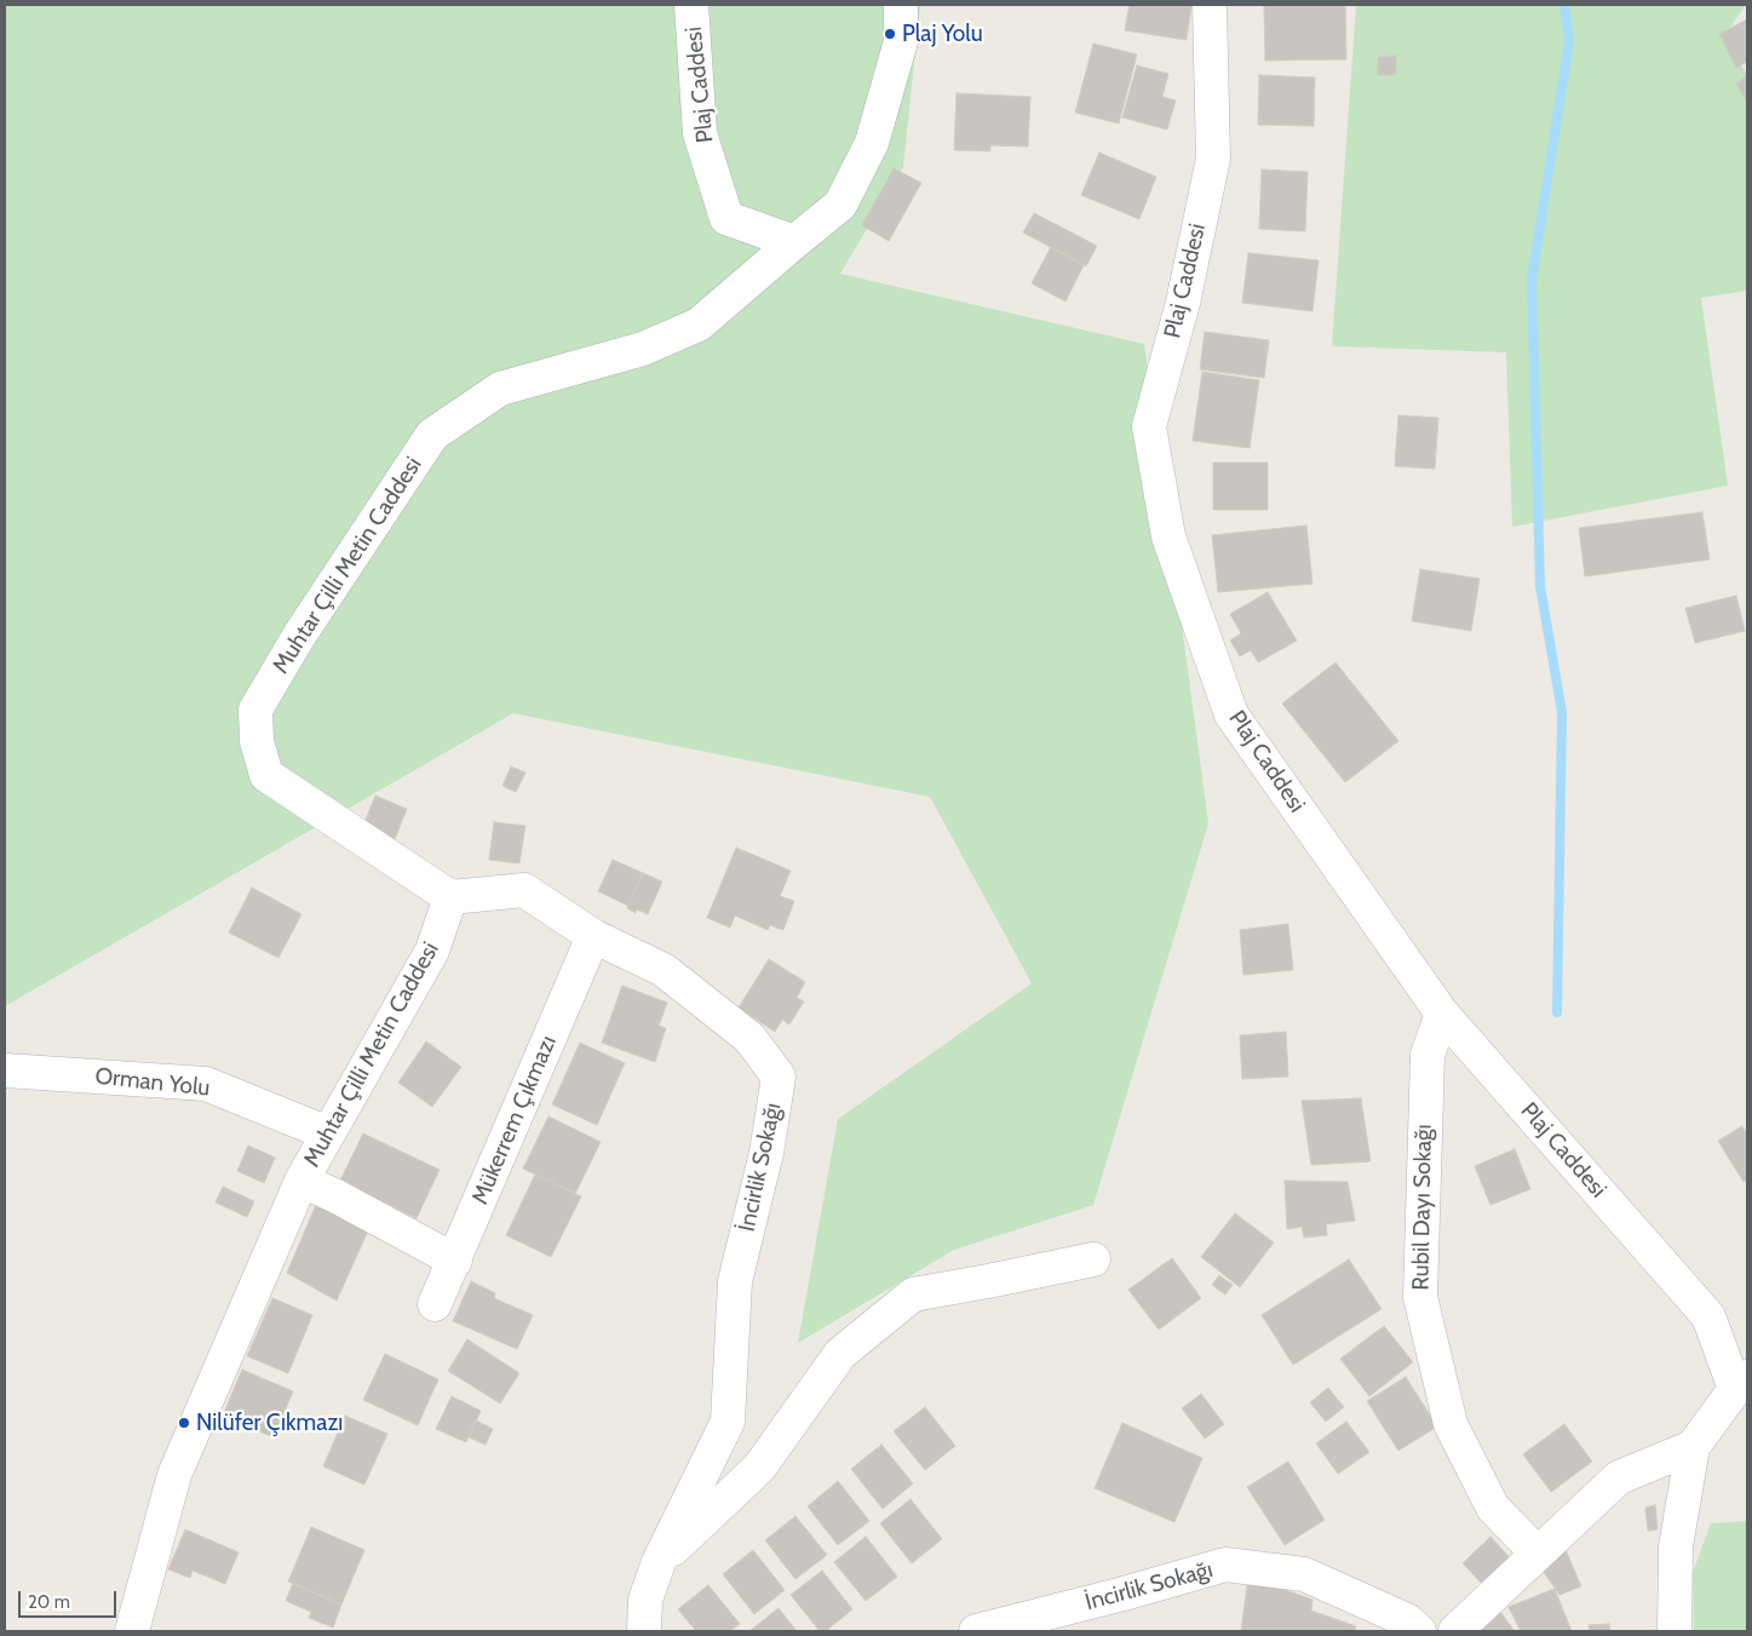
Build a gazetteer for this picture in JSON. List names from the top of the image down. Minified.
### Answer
{"streets":{"street":["Plaj Caddesi","Muhtar Çilli Metin Caddesi","Orman Yolu","Mükerrem Çıkmazı","İncirlik Sokağı","Rubil Dayı Sokağı"]},"crossings":[["Plaj Caddesi","Muhtar Çilli Metin Caddesi"],["Plaj Caddesi","Rubil Dayı Sokağı"],["Muhtar Çilli Metin Caddesi","Orman Yolu"],["Muhtar Çilli Metin Caddesi","İncirlik Sokağı"],["Mükerrem Çıkmazı","İncirlik Sokağı"]],"places":["Plaj Yolu","Nilüfer Çıkmazı"],"scale_bar":"20 m"}
